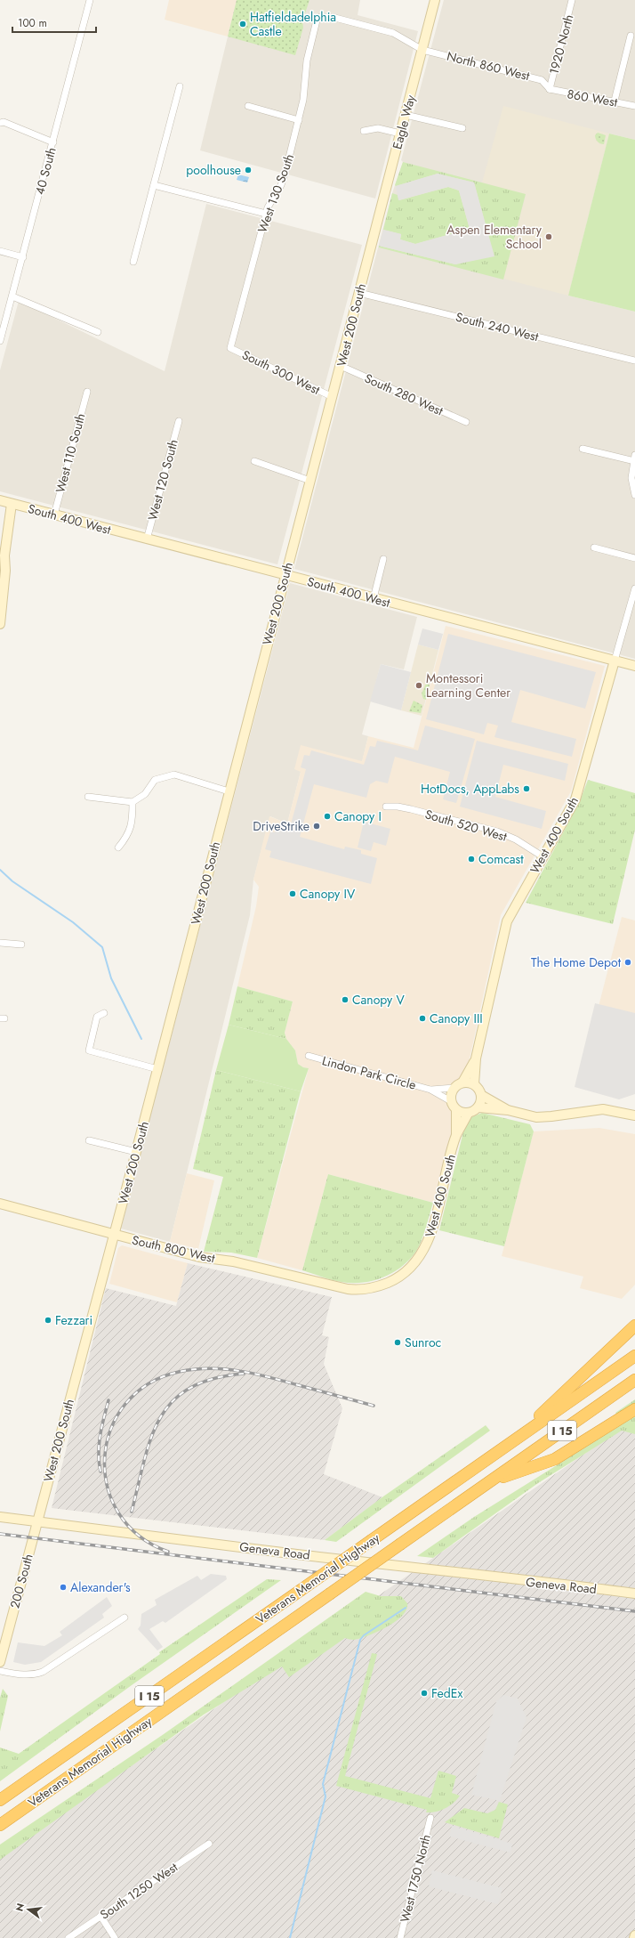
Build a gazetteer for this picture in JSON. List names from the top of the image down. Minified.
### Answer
{"streets":{"highway":["I 15","Veterans Memorial Highway"],"street":["1920 North","North 860 West","860 West","Eagle Way","40 South","West 130 South","West 200 South","South 240 West","South 300 West","South 280 West","West 110 South","West 120 South","South 400 West","South 520 West","West 400 South","Lindon Park Circle","South 800 West","Geneva Road","200 South","West 1750 North","South 1250 West"]},"crossings":[["1920 North","North 860 West"],["1920 North","860 West"],["North 860 West","860 West"],["North 860 West","Eagle Way"],["North 860 West","West 130 South"],["Eagle Way","West 200 South"],["West 130 South","South 300 West"],["West 200 South","South 240 West"],["West 200 South","South 300 West"],["West 200 South","South 280 West"],["West 200 South","South 400 West"],["West 200 South","South 800 West"],["West 200 South","Geneva Road"],["West 200 South","200 South"],["West 110 South","South 400 West"],["West 120 South","South 400 West"],["South 400 West","West 400 South"],["South 520 West","West 400 South"],["West 400 South","South 800 West"],["Geneva Road","200 South"]],"places":["Hatfieldadelphia Castle","poolhouse","Aspen Elementary School","Montessori Learning Center","HotDocs, AppLabs","Canopy I","DriveStrike","Comcast","Canopy IV","The Home Depot","Canopy V","Canopy III","Fezzari","Sunroc","Alexander's","FedEx"],"scale_bar":"100 m","north":"left"}
